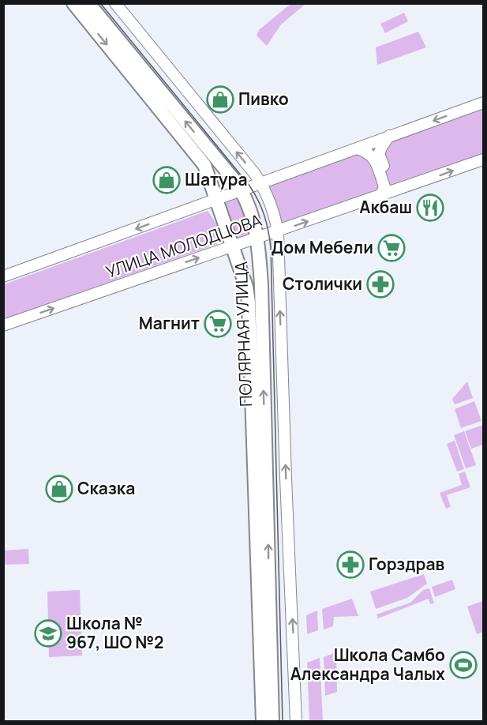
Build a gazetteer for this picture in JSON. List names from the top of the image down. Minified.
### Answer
{"streets":{"main road":["ПОЛЯРНАЯ УЛИЦА"],"street":["УЛИЦА МОЛОДЦОВА"]},"crossings":[["УЛИЦА МОЛОДЦОВА","ПОЛЯРНАЯ УЛИЦА"]],"places":{"shop":["Пивко","Шатура","Сказка"],"restaurant":["Акбаш"],"supermarket":["Дом Мебели","Магнит"],"pharmacy":["Столички","Горздрав"],"school or university":["Школа № 967, ШО №2"],"sports":["Школа Самбо Александра Чалых"]}}
